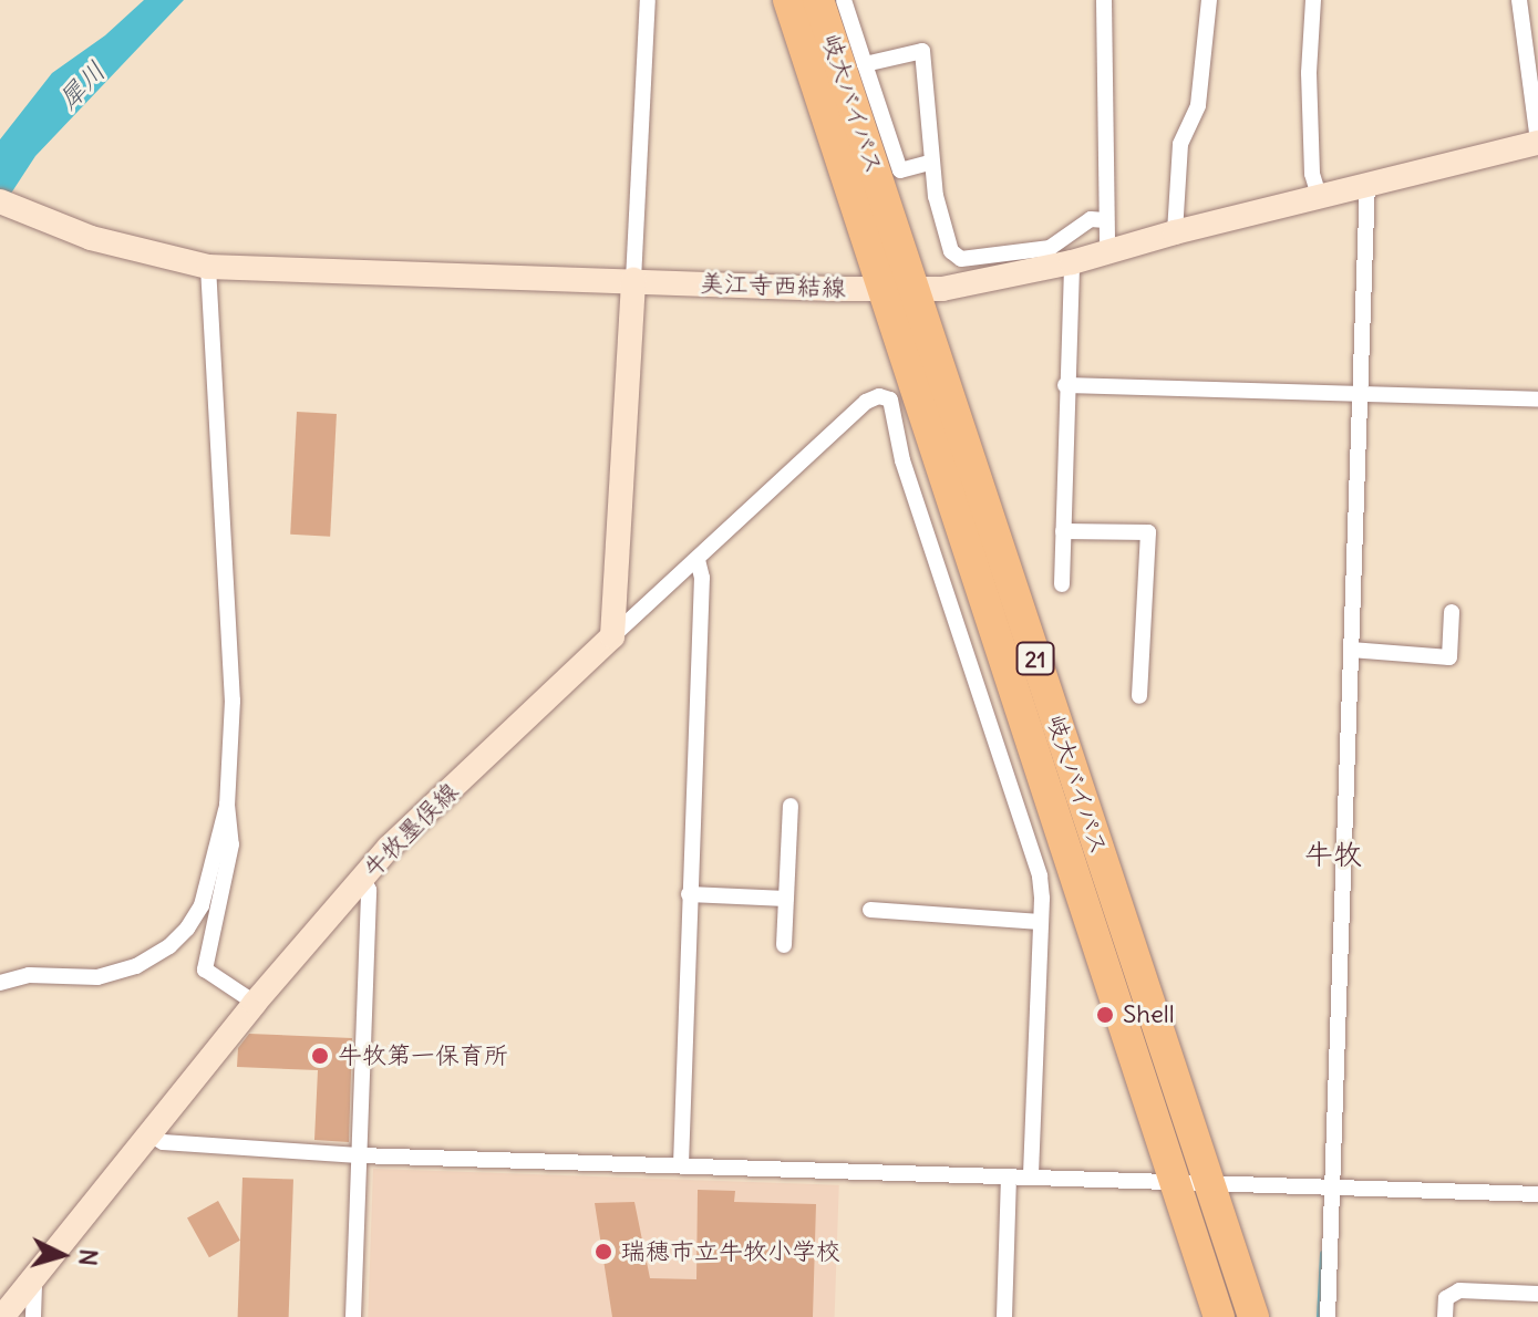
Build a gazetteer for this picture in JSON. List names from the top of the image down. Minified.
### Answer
{"streets":{"highway":["岐大バイパス","21"],"main road":["美江寺西結線","牛牧墨俣線"]},"crossings":[["岐大バイパス","美江寺西結線"]],"districts":["牛牧"],"water":["犀川"],"places":["Shell","牛牧第一保育所","瑞穂市立牛牧小学校"],"north":"right"}
